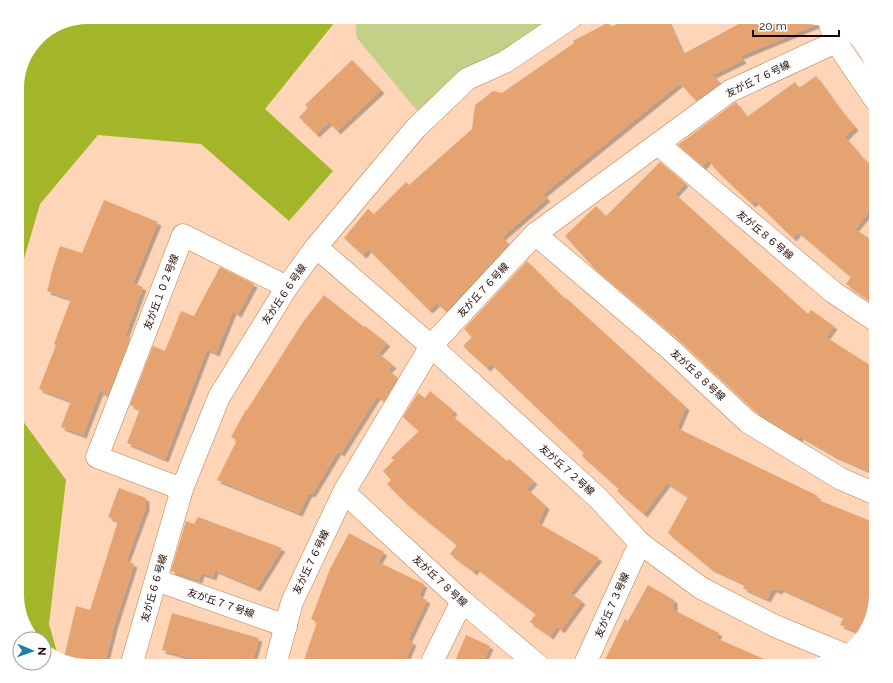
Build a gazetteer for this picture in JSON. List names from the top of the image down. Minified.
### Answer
{"streets":{"street":["友が丘７６号線","友が丘８６号線","友が丘１０２号線","友が丘６６号線","友が丘８８号線","友が丘７２号線","友が丘７８号線","友が丘７７号線","友が丘７３号線"]},"crossings":[["友が丘７６号線","友が丘８６号線"],["友が丘７６号線","友が丘８８号線"],["友が丘７６号線","友が丘７２号線"],["友が丘７６号線","友が丘７８号線"],["友が丘７６号線","友が丘７７号線"],["友が丘１０２号線","友が丘６６号線"],["友が丘６６号線","友が丘７２号線"],["友が丘６６号線","友が丘７７号線"],["友が丘７２号線","友が丘７３号線"]],"scale_bar":"20 m","north":"right"}
